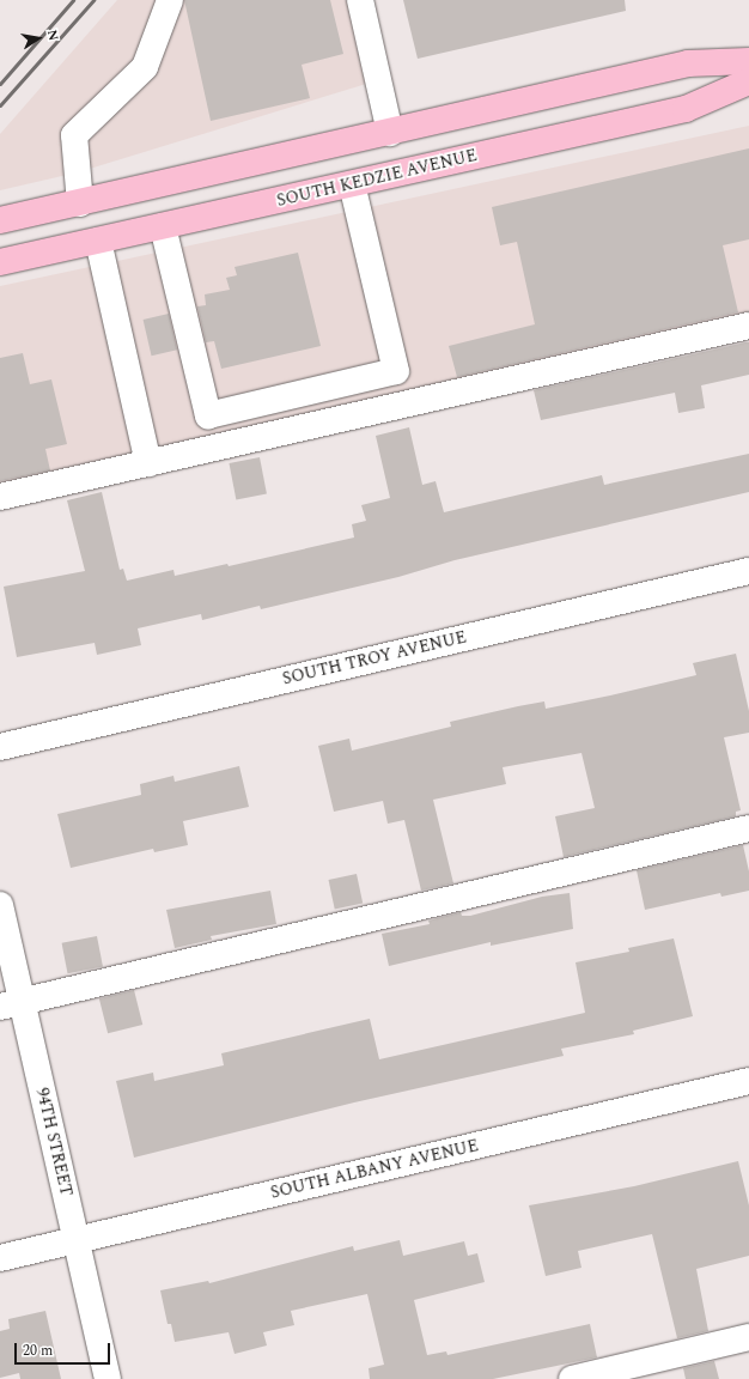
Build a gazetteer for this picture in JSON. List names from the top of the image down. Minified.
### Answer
{"streets":{"main road":["SOUTH KEDZIE AVENUE"],"street":["SOUTH TROY AVENUE","94TH STREET","SOUTH ALBANY AVENUE"]},"crossings":[["94TH STREET","SOUTH ALBANY AVENUE"]],"scale_bar":"20 m","north":"right"}
